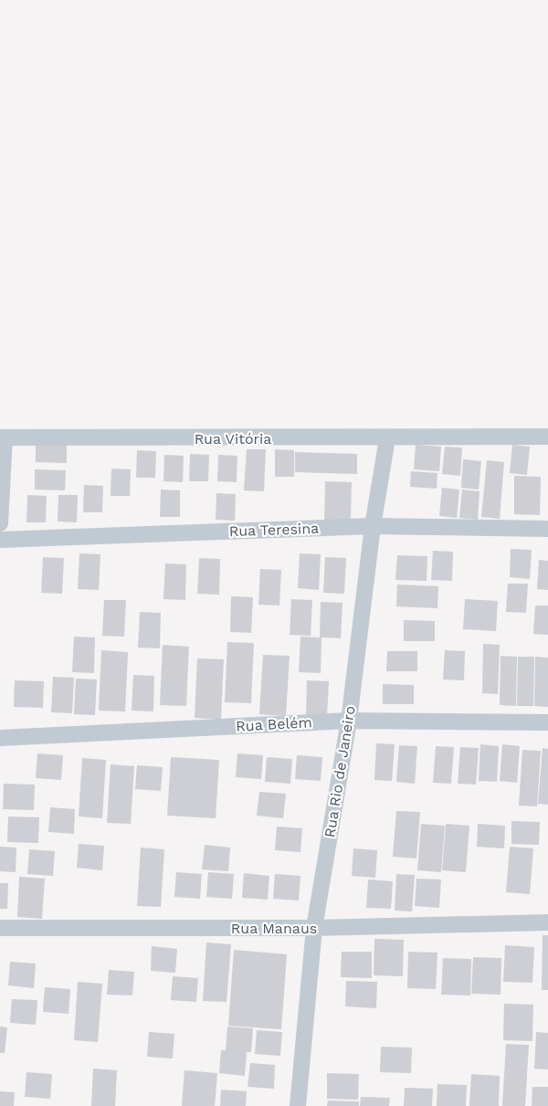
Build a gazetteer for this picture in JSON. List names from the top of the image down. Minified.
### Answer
{"streets":{"street":["Rua Vitória","Rua Teresina","Rua Belém","Rua Rio de Janeiro","Rua Manaus"]},"crossings":[["Rua Vitória","Rua Rio de Janeiro"],["Rua Teresina","Rua Rio de Janeiro"],["Rua Belém","Rua Rio de Janeiro"],["Rua Rio de Janeiro","Rua Manaus"]]}
